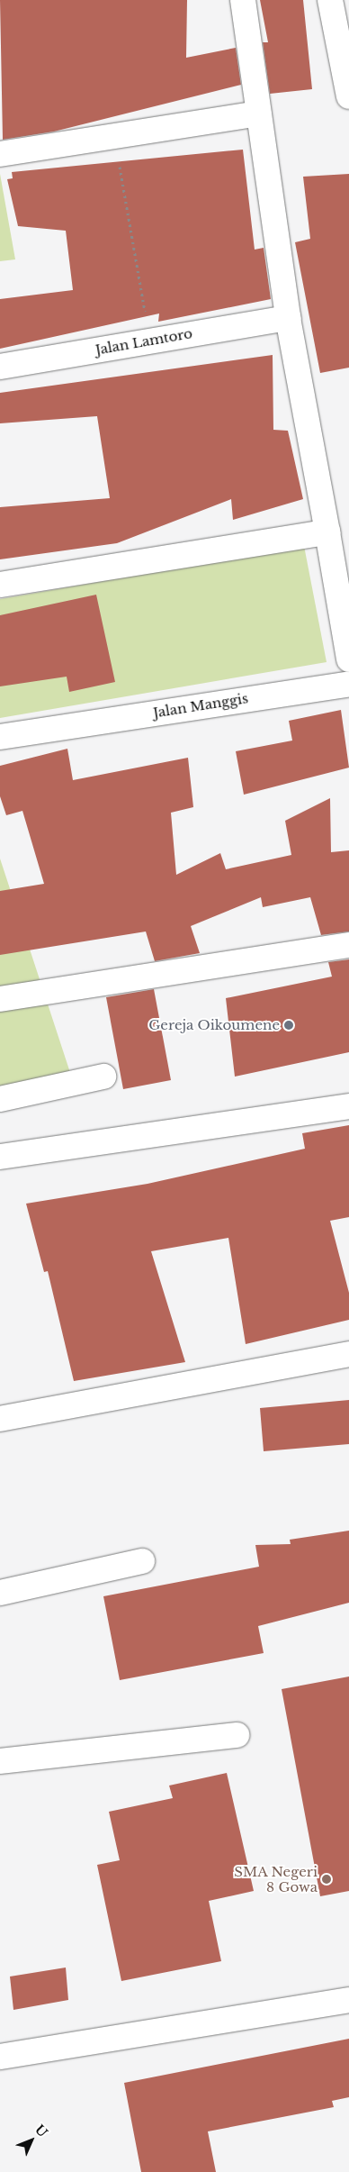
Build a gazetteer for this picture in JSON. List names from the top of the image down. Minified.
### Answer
{"streets":{"street":["Jalan Lamtoro","Jalan Manggis"]},"places":["Gereja Oikoumene","SMA Negeri 8 Gowa"],"north":"top right"}
